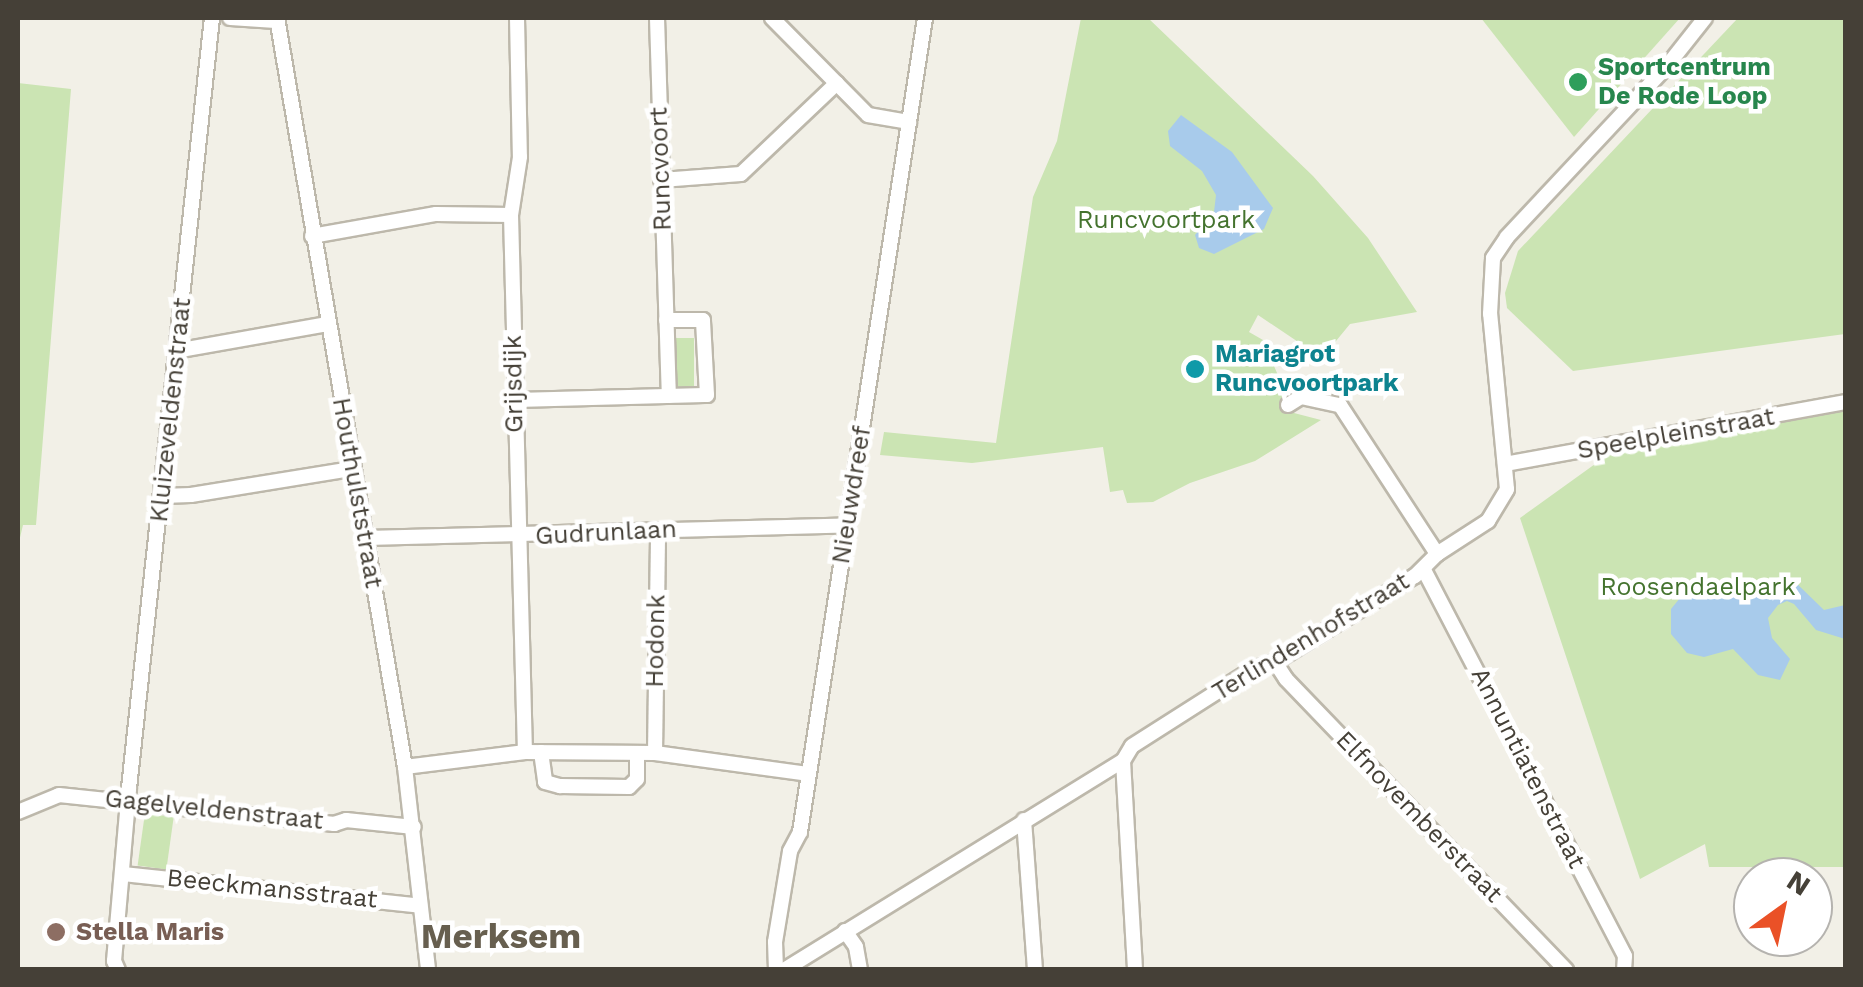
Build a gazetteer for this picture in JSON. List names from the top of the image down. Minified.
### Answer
{"streets":{"street":["Runcvoort","Grijsdijk","Kluizeveldenstraat","Speelpleinstraat","Houthulststraat","Nieuwdreef","Gudrunlaan","Terlindenhofstraat","Hodonk","Annuntiatenstraat","Gagelveldenstraat","Elfnovemberstraat","Beeckmansstraat"]},"crossings":[["Grijsdijk","Gudrunlaan"],["Kluizeveldenstraat","Gagelveldenstraat"],["Kluizeveldenstraat","Beeckmansstraat"],["Speelpleinstraat","Terlindenhofstraat"],["Houthulststraat","Gudrunlaan"],["Houthulststraat","Gagelveldenstraat"],["Houthulststraat","Beeckmansstraat"],["Nieuwdreef","Gudrunlaan"],["Gudrunlaan","Hodonk"],["Terlindenhofstraat","Annuntiatenstraat"],["Terlindenhofstraat","Elfnovemberstraat"]],"districts":["Merksem"],"parks":["Runcvoortpark","Roosendaelpark"],"places":["Sportcentrum De Rode Loop","Mariagrot Runcvoortpark","Stella Maris"],"north":"top right"}
